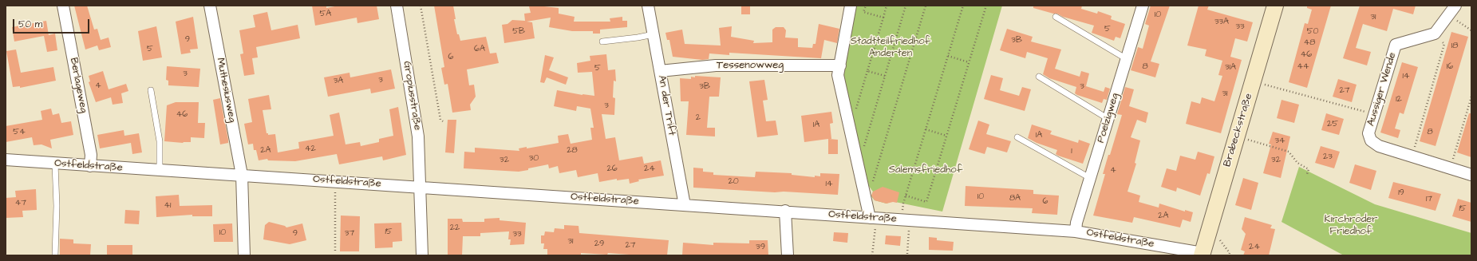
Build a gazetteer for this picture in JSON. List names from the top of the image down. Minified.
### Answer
{"streets":{"main road":["Brabeckstraße"],"street":["Tessenowweg","Berlageweg","Aussiger Wende","Muthesiusweg","Gropiusstraße","An der Trift","Poelzigweg","Ostfeldstraße"]},"crossings":[["Tessenowweg","An der Trift"],["Berlageweg","Ostfeldstraße"],["Muthesiusweg","Ostfeldstraße"],["Gropiusstraße","Ostfeldstraße"],["An der Trift","Ostfeldstraße"],["Poelzigweg","Ostfeldstraße"],["Brabeckstraße","Ostfeldstraße"]],"parks":["Stadtteilfriedhof Anderten","Salemsfriedhof","Kirchröder Friedhof"],"house_numbers":["5A","10","31","33A","33","5","5B","50","9","3B","48","18","5","6A","46","6","8","44","16","31A","5","3","14","3","3A","4","3B","3","27","31","12","3","46","2","25","1A","54","8","1A","34","42","2A","28","1","23","30","32","32","26","24","4","20","14","19","10","8A","17","6","47","41","15","2A","22","15","10","9","37","33","31","29","27","39","24"],"scale_bar":"50 m"}
